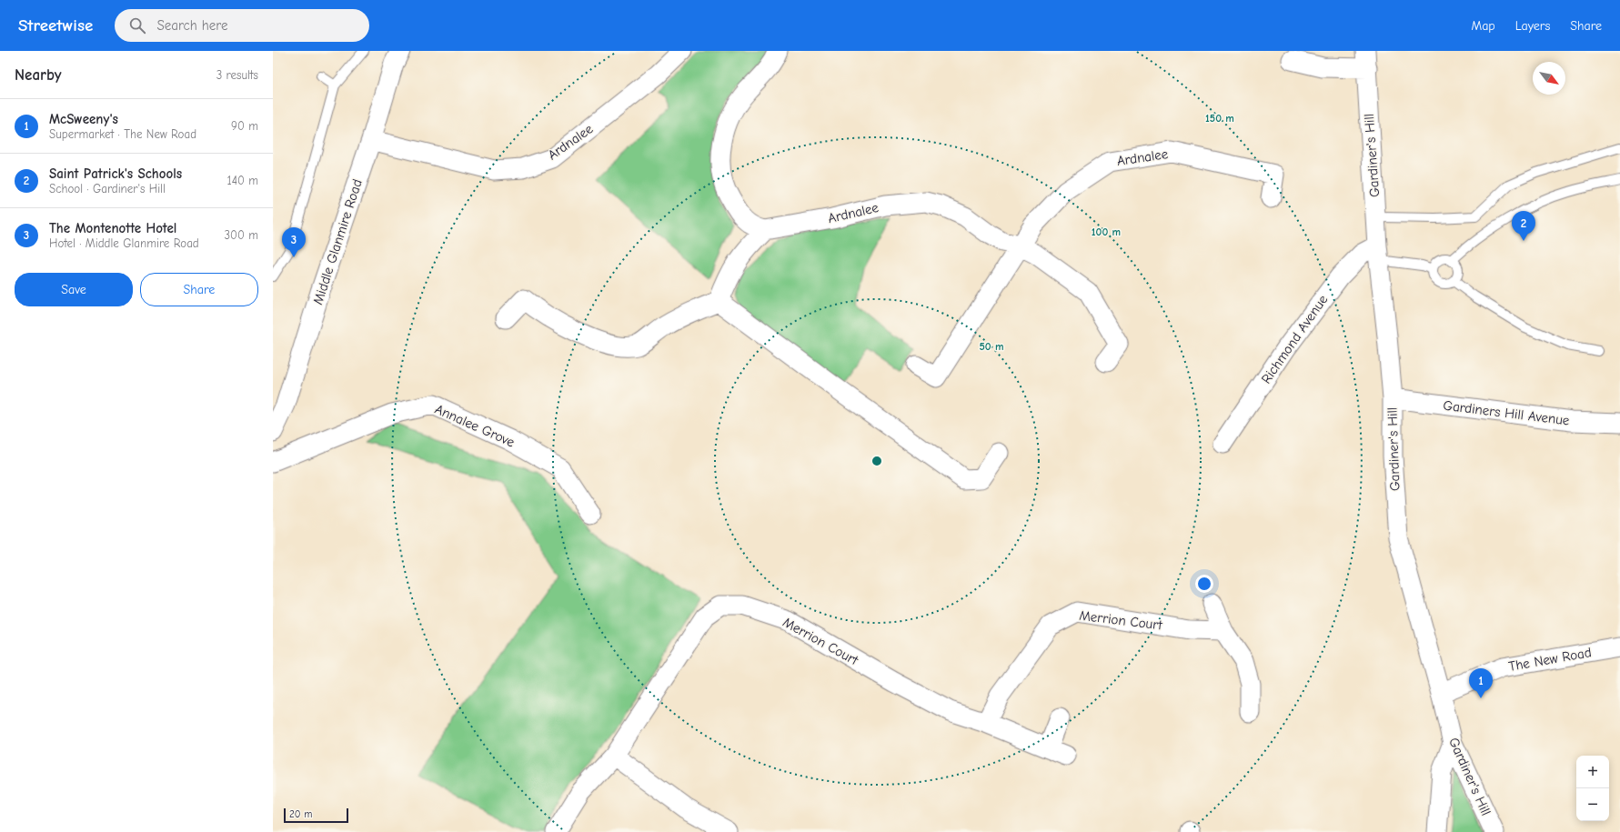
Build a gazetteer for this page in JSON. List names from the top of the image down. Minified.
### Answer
{"streets":{"street":["Ardnalee","Gardiner's Hill","Middle Glanmire Road","Richmond Avenue","Gardiners Hill Avenue","Annalee Grove","Merrion Court","The New Road"]},"crossings":[["Ardnalee","Middle Glanmire Road"],["Gardiner's Hill","Richmond Avenue"],["Gardiner's Hill","Gardiners Hill Avenue"],["Gardiner's Hill","The New Road"]],"scale_bar":"20 m","north":"bottom right","page":{"header":"Streetwise","search":"Search here","nav":["Map","Layers","Share"],"heading":["Nearby","3 results"],"list":[{"mark":"1","name":"McSweeny's","note":"Supermarket · The New Road","value":"90 m"},{"mark":"2","name":"Saint Patrick's Schools","note":"School · Gardiner's Hill","value":"140 m"},{"mark":"3","name":"The Montenotte Hotel","note":"Hotel · Middle Glanmire Road","value":"300 m"}],"pins":["2","3","1"],"buttons":["Save","Share"],"map_buttons":["+","−"],"scale":"20 m"},"rings":["150 m","100 m","50 m"]}
